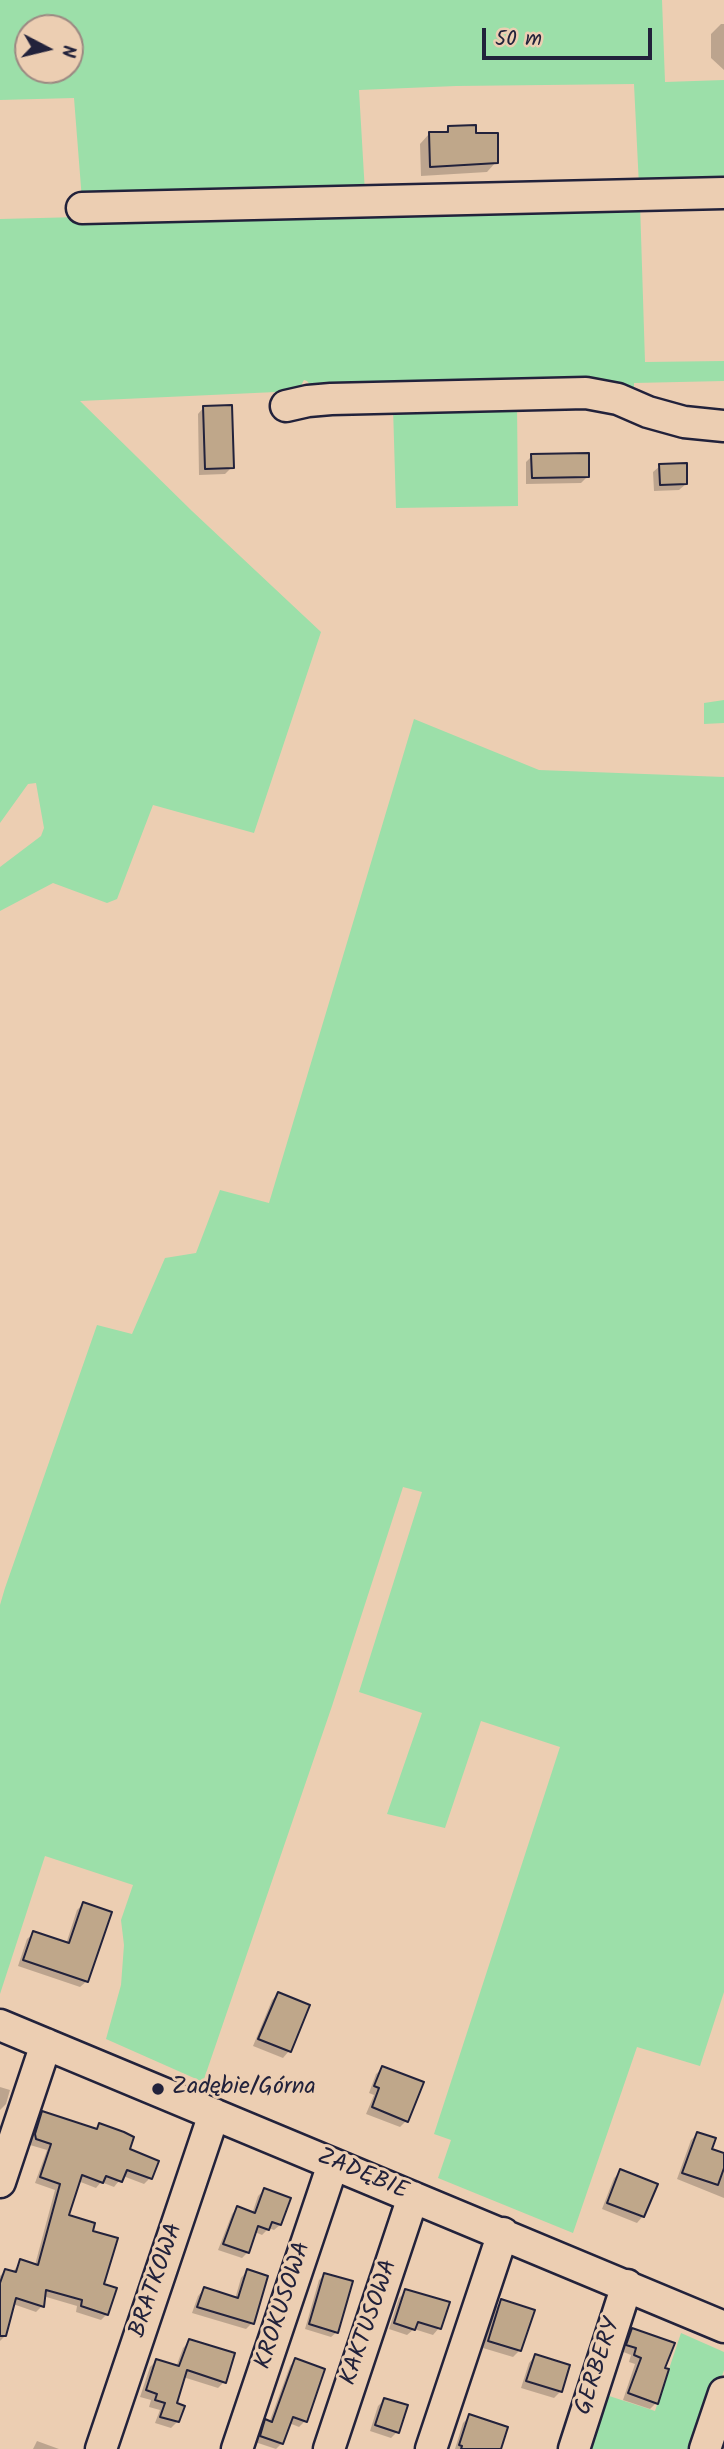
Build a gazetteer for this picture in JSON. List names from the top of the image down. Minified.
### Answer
{"streets":{"street":["ZADĘBIE","BRATKOWA","KROKUSOWA","KAKTUSOWA","GERBERY"]},"crossings":[["ZADĘBIE","BRATKOWA"],["ZADĘBIE","KROKUSOWA"],["ZADĘBIE","KAKTUSOWA"],["ZADĘBIE","GERBERY"]],"places":["Zadębie/Górna"],"scale_bar":"50 m","north":"right"}
